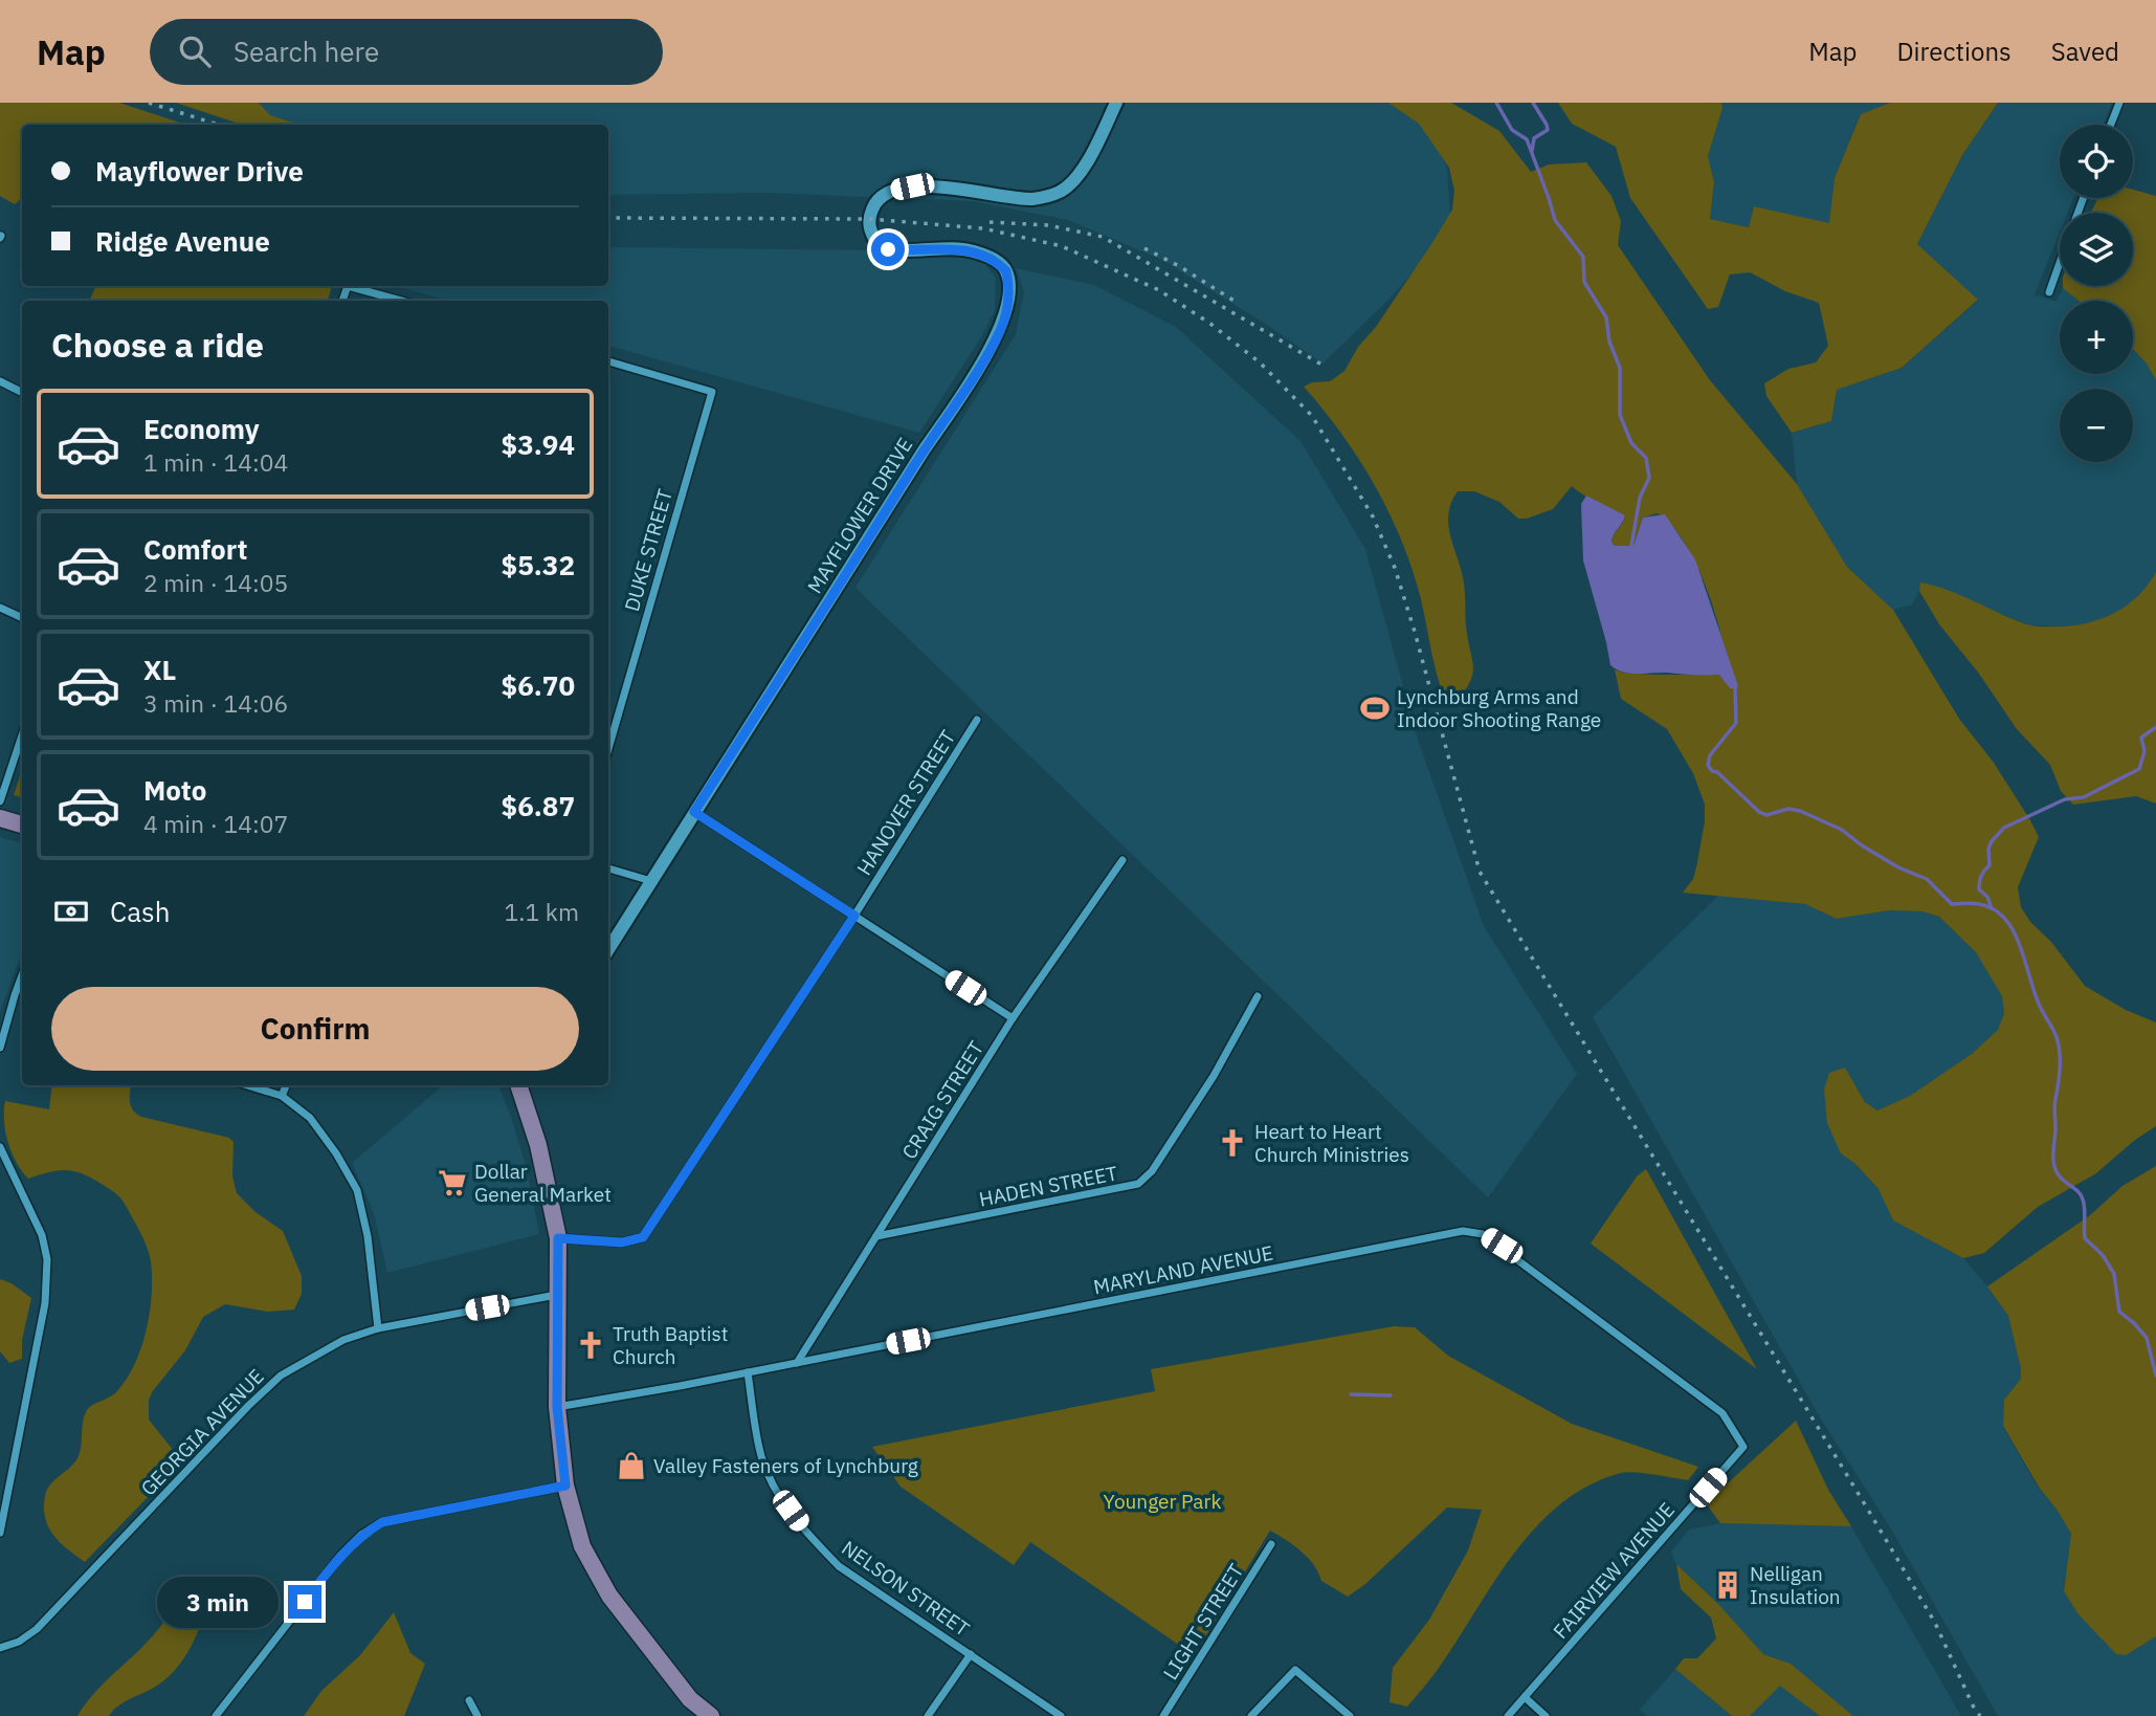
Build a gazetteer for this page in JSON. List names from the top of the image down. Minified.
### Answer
{"streets":{"street":["MAYFLOWER DRIVE","DUKE STREET","HANOVER STREET","CRAIG STREET","HADEN STREET","MARYLAND AVENUE","GEORGIA AVENUE","FAIRVIEW AVENUE","NELSON STREET","LIGHT STREET"]},"crossings":[["CRAIG STREET","HADEN STREET"],["CRAIG STREET","MARYLAND AVENUE"],["MARYLAND AVENUE","FAIRVIEW AVENUE"],["MARYLAND AVENUE","NELSON STREET"]],"parks":["Younger Park"],"places":{"sports":["Lynchburg Arms and Indoor Shooting Range"],"church":["Heart to Heart Church Ministries","Truth Baptist Church"],"supermarket":["Dollar General Market"],"shop":["Valley Fasteners of Lynchburg"],"building":["Nelligan Insulation"]},"page":{"header":"Map","search":"Search here","nav":["Map","Directions","Saved"],"map_buttons":["+","−"],"banner":["Mayflower Drive","Ridge Avenue"],"heading":"Choose a ride","list":[{"name":"Economy","note":"1 min · 14:04","value":"$3.94"},{"name":"Comfort","note":"2 min · 14:05","value":"$5.32"},{"name":"XL","note":"3 min · 14:06","value":"$6.70"},{"name":"Moto","note":"4 min · 14:07","value":"$6.87"}],"pay":["Cash","1.1 km"],"buttons":"Confirm","bubble":"3 min"}}
